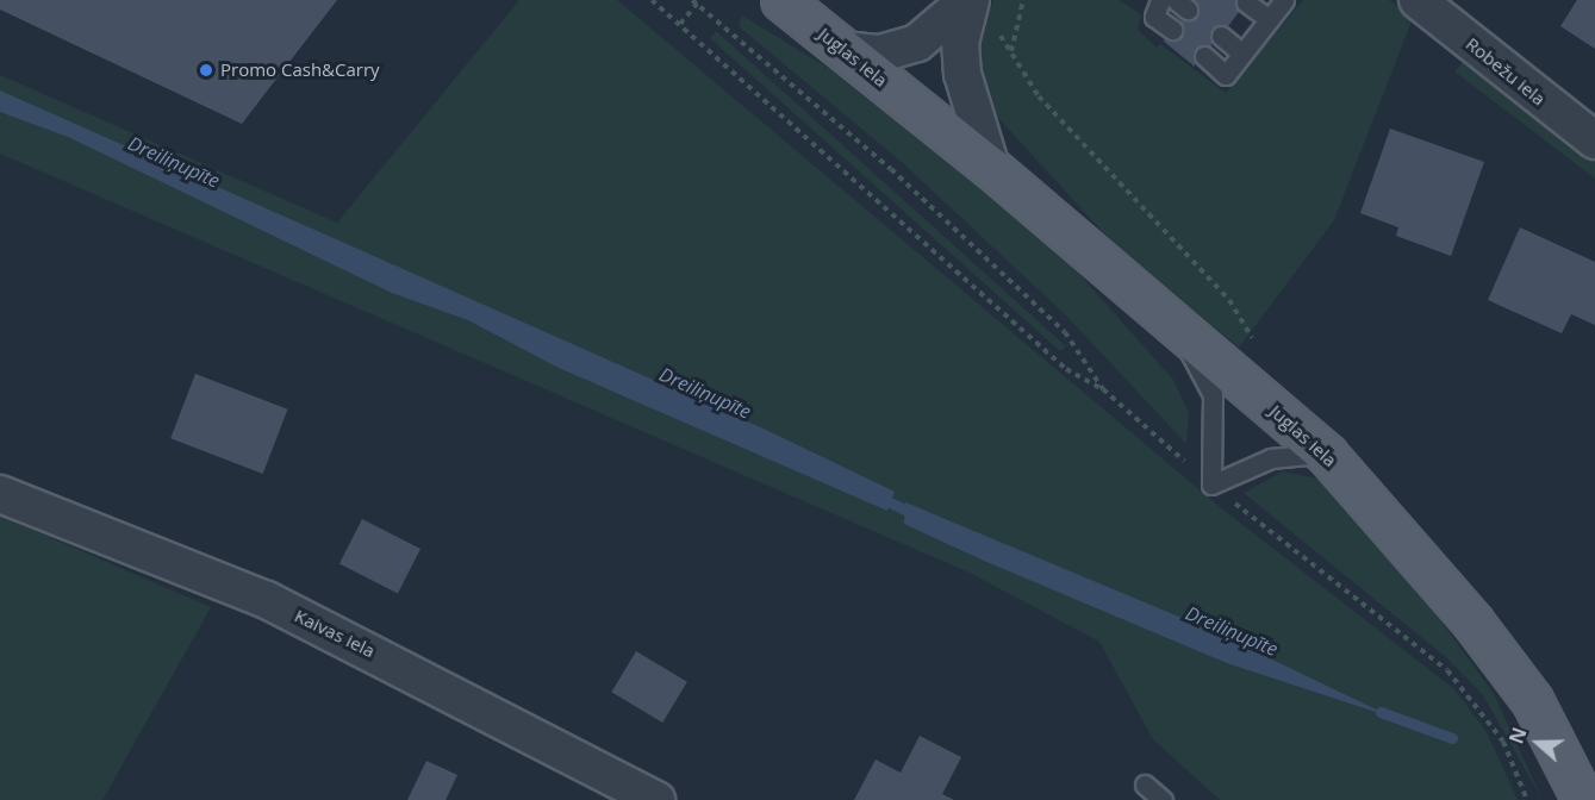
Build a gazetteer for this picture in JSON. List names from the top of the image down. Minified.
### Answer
{"streets":{"main road":["Juglas iela"],"street":["Robežu iela","Kaivas iela"]},"water":["Dreiliņupīte"],"places":["Promo Cash&Carry"],"north":"left"}
